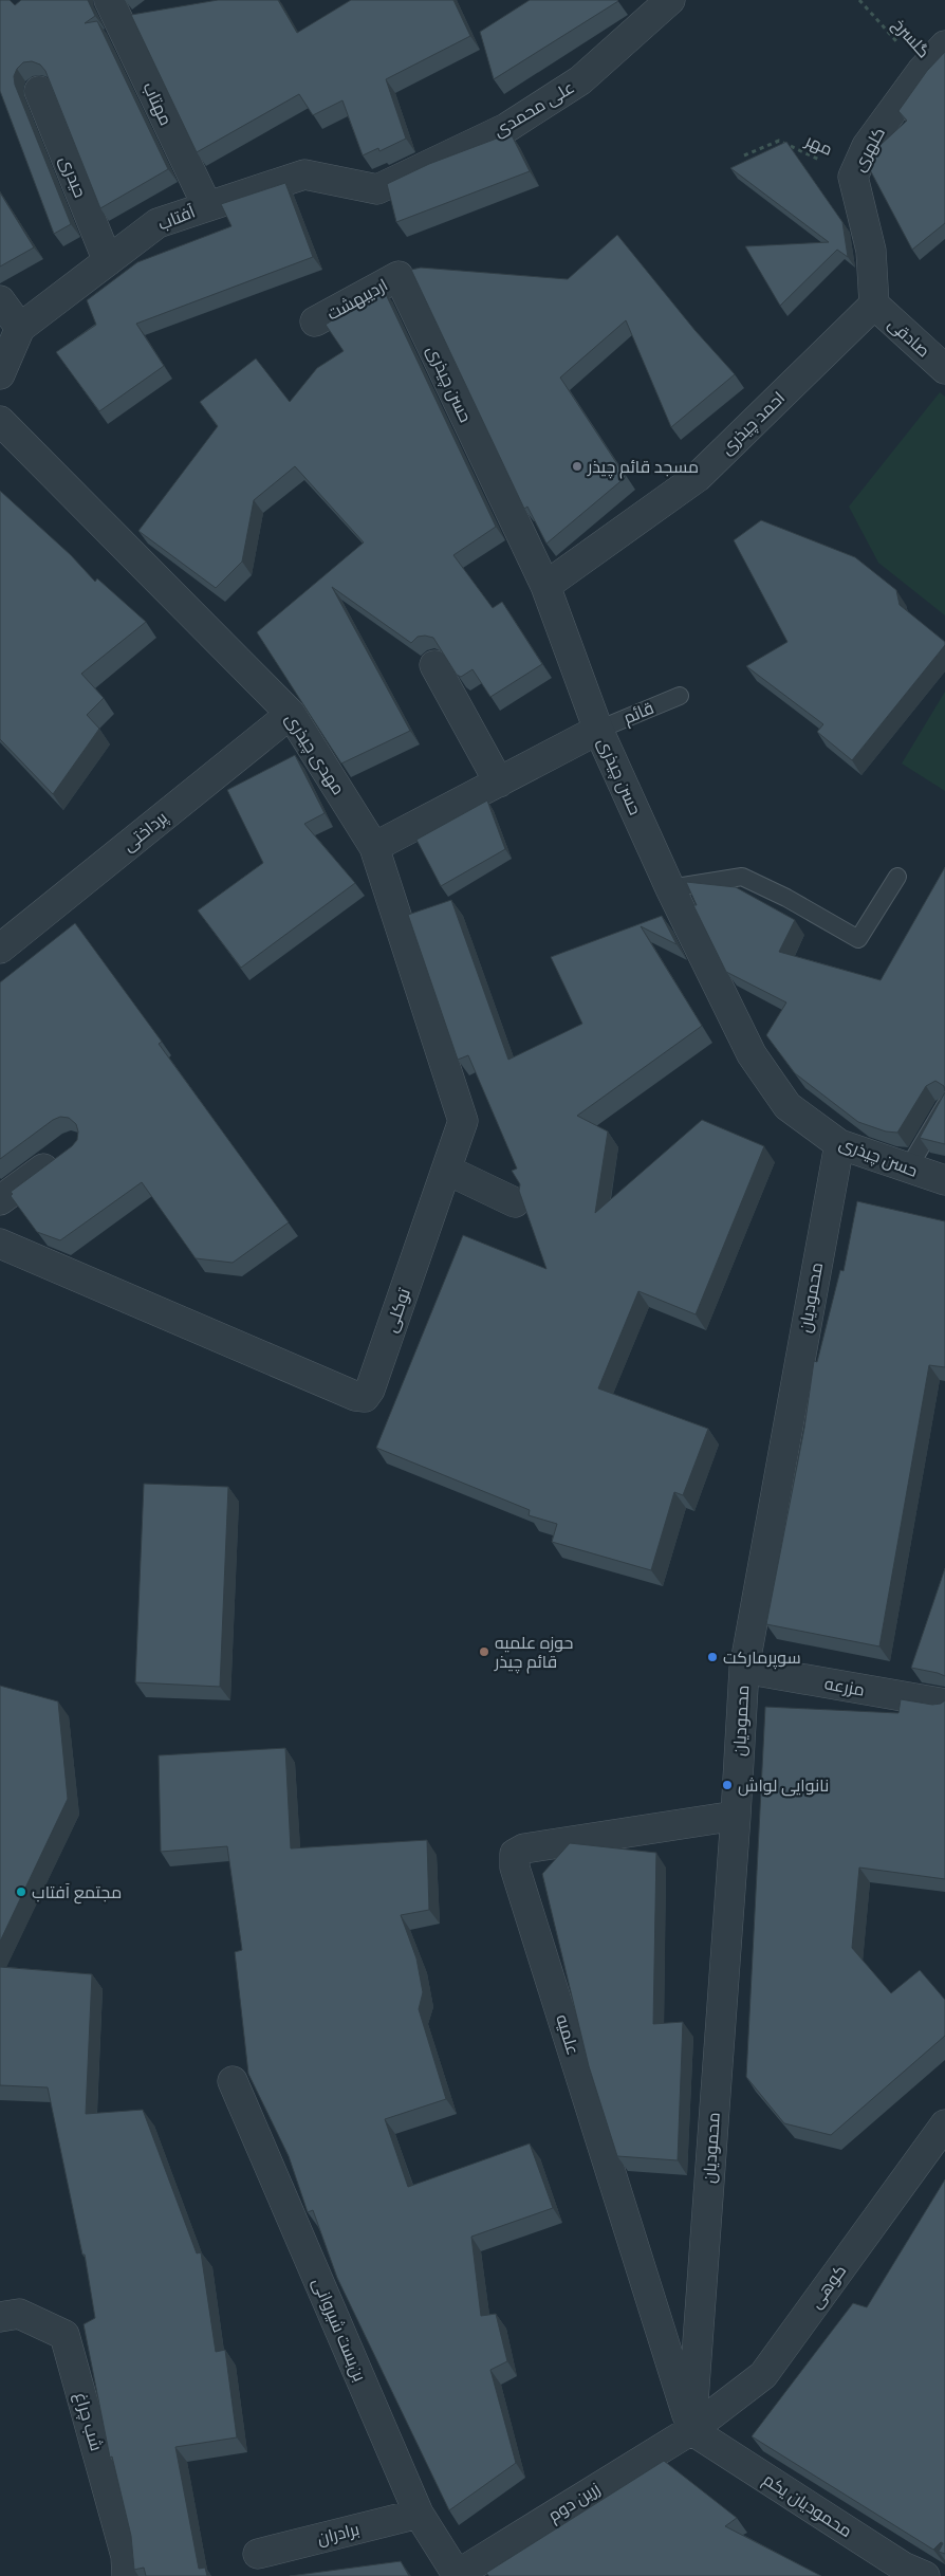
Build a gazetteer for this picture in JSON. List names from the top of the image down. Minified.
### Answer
{"streets":{"street":["مهتاب","علی محمدی","کلهری","حیدری","آفتاب","اردیبهشت","صادقی","حسن چیذری","احمد چیذری","مهدی چیذری","پرداختی","محمودیان","توکلی","مزرعه","علمیه","کوهی","بن‌بست شیروانی","شب چراغ","زرین دوم","محمودیان یکم","برادران"],"lane":["قائم"],"path":["گلسرخ","مهر"]},"crossings":[["گلسرخ","کلهری"],["مهتاب","آفتاب"],["علی محمدی","آفتاب"],["مهر","کلهری"],["کلهری","صادقی"],["کلهری","احمد چیذری"],["حیدری","آفتاب"],["اردیبهشت","حسن چیذری"],["صادقی","احمد چیذری"],["حسن چیذری","احمد چیذری"],["حسن چیذری","قائم"],["حسن چیذری","محمودیان"],["مهدی چیذری","پرداختی"],["مهدی چیذری","توکلی"],["محمودیان","مزرعه"],["محمودیان","علمیه"],["محمودیان","کوهی"],["محمودیان","زرین دوم"],["محمودیان","محمودیان یکم"],["علمیه","کوهی"],["علمیه","زرین دوم"],["علمیه","محمودیان یکم"],["کوهی","زرین دوم"],["کوهی","محمودیان یکم"],["بن‌بست شیروانی","زرین دوم"],["بن‌بست شیروانی","برادران"],["زرین دوم","محمودیان یکم"]],"places":["مسجد قائم چیذر","حوزه علمیه قائم چیذر","سوپرمارکت","نانوایی لواش","مجتمع آفتاب"]}
